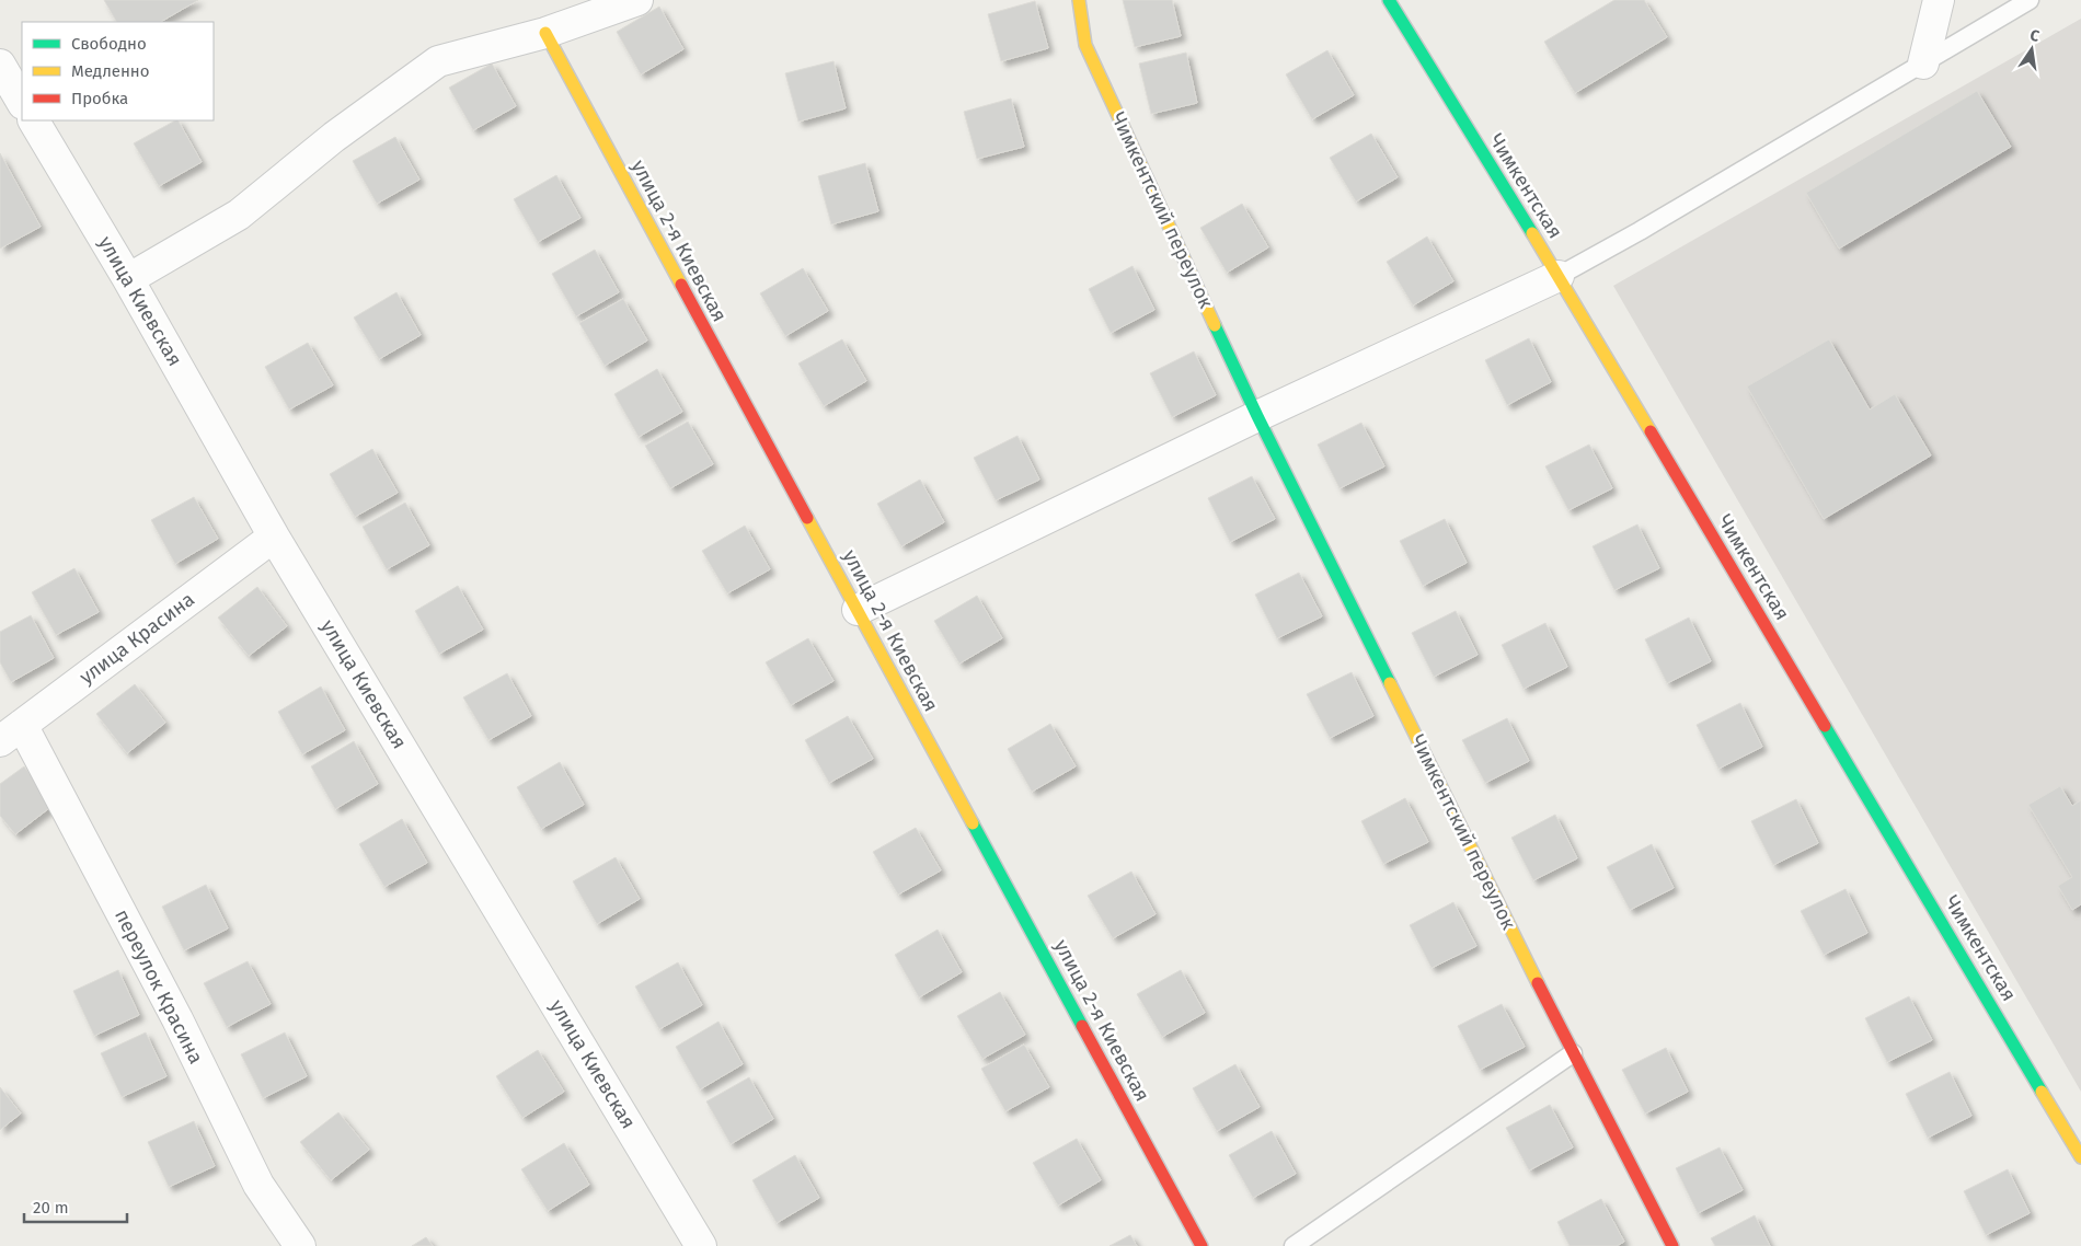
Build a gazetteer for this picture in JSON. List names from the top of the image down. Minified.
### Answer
{"streets":{"street":["Чимкентская","Чимкентский переулок","улица 2-я Киевская","улица Киевская","улица Красина","переулок Красина"]},"crossings":[["улица Киевская","улица Красина"],["улица Красина","переулок Красина"]],"legend":["Свободно","Медленно","Пробка"],"scale_bar":"20 m","north":"top"}
